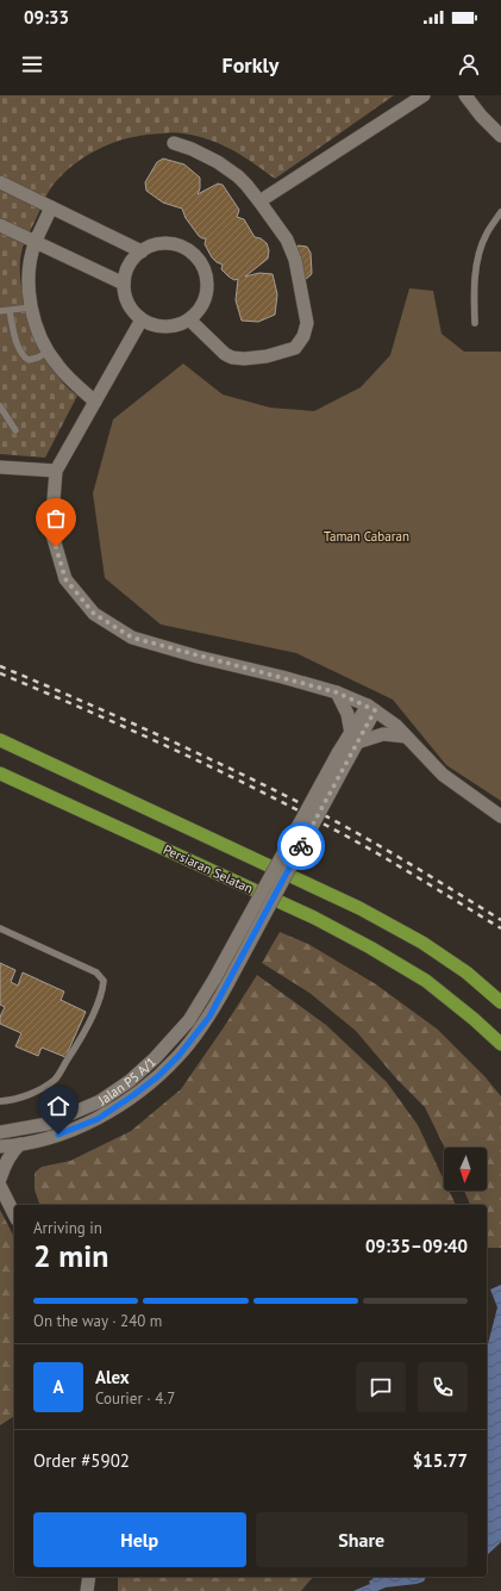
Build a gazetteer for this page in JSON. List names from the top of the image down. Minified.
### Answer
{"streets":{"main road":["Persiaran Selatan"],"street":["Jalan P5 A/1"]},"parks":["Taman Cabaran"],"north":"bottom","page":{"status":"09:33","header":"Forkly","heading":["2 min","Arriving in","09:35–09:40"],"panel":["Alex","Courier · 4.7","Order #5902","$15.77"],"bar":"On the way · 240 m","round":"A","buttons":["Help","Share"]}}
